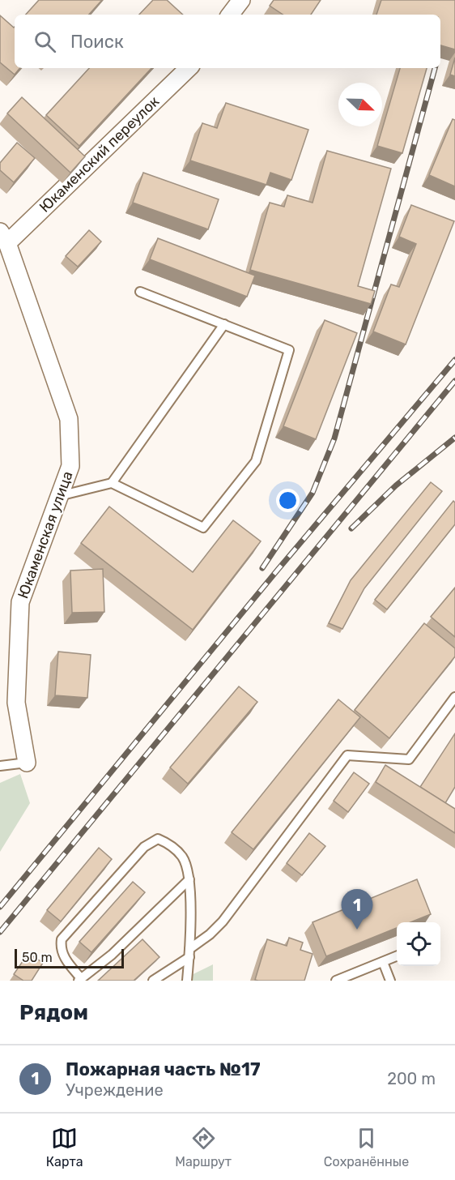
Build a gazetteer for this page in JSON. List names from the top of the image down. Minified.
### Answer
{"streets":{"street":["Юкаменский переулок","Юкаменская улица"]},"crossings":[["Юкаменский переулок","Юкаменская улица"]],"scale_bar":"50 m","north":"bottom right","page":{"search":"Поиск","pins":"1","scale":"50 m","heading":"Рядом","list":[{"mark":"1","name":"Пожарная часть №17","note":"Учреждение","value":"200 m"}],"nav":["Карта","Маршрут","Сохранённые"]}}
